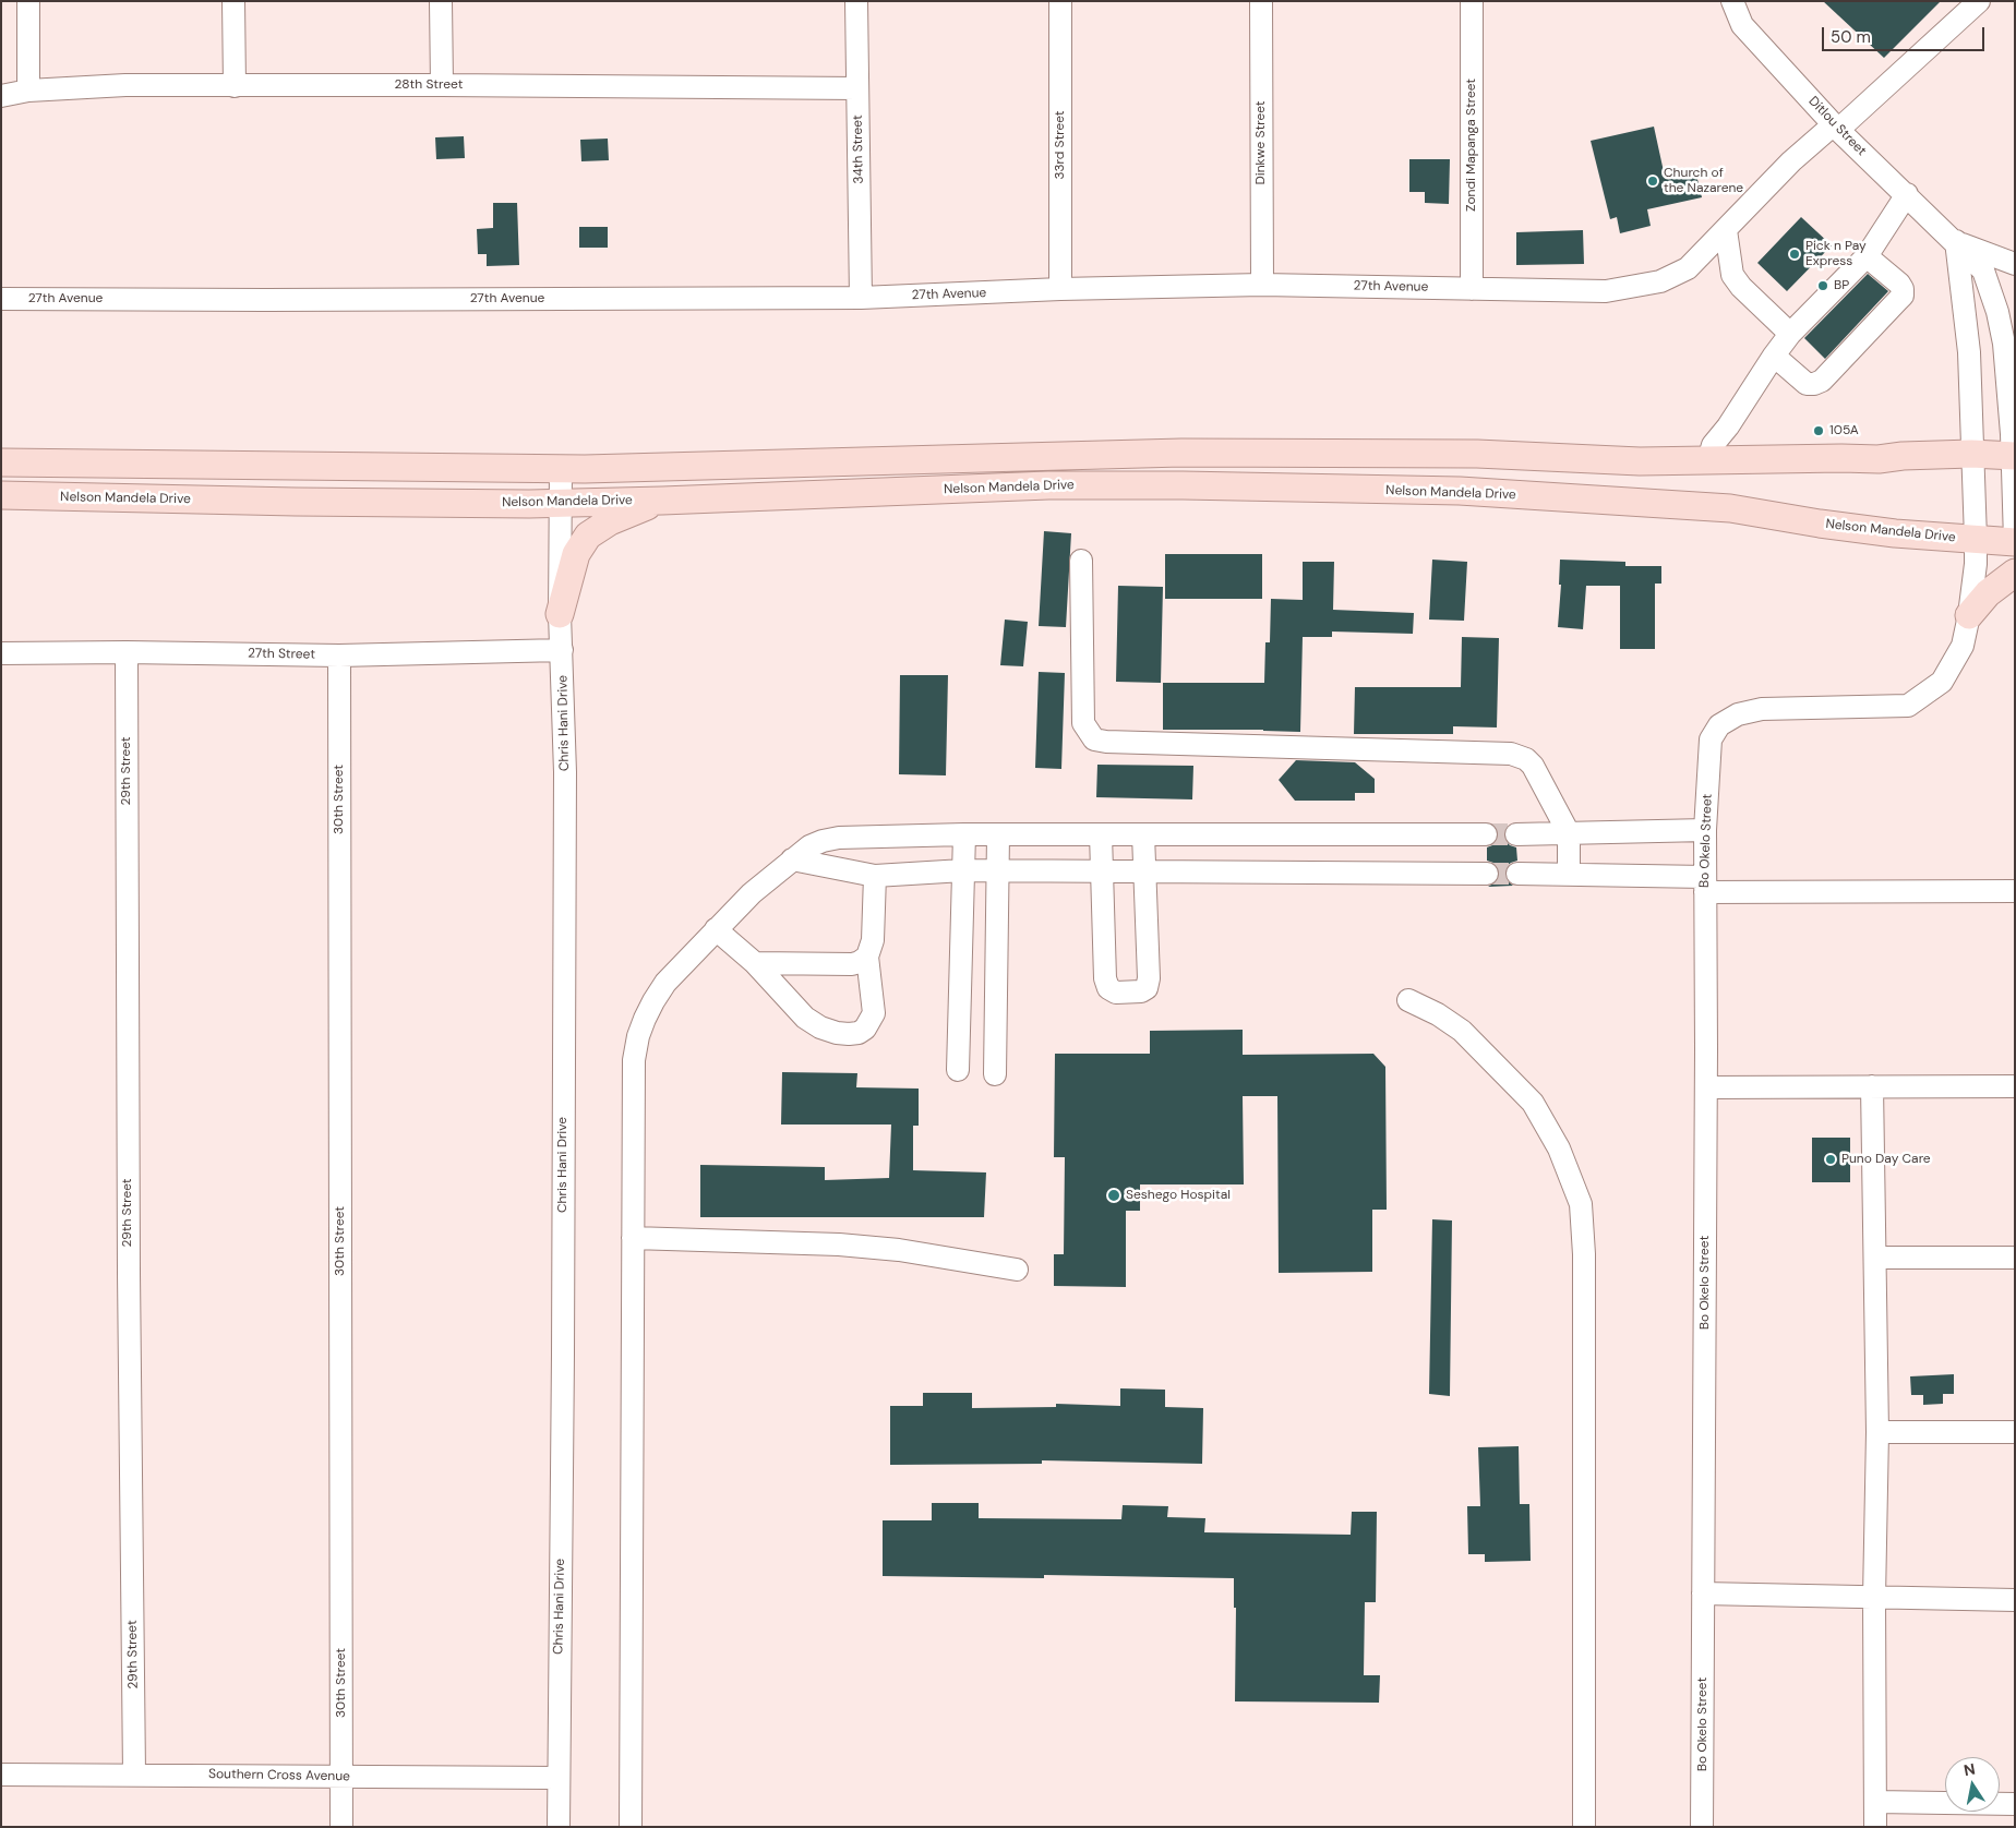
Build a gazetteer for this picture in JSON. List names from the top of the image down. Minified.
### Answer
{"streets":{"main road":["Nelson Mandela Drive"],"street":["28th Street","Ditlou Street","Dinkwe Street","33rd Street","Zondi Mapanga Street","34th Street","27th Avenue","27th Street","Chris Hani Drive","29th Street","30th Street","Bo Okelo Street","Southern Cross Avenue"]},"crossings":[["28th Street","34th Street"],["Ditlou Street","27th Avenue"],["Ditlou Street","Nelson Mandela Drive"],["Dinkwe Street","27th Avenue"],["33rd Street","27th Avenue"],["Zondi Mapanga Street","27th Avenue"],["34th Street","27th Avenue"],["Nelson Mandela Drive","Chris Hani Drive"],["27th Street","Chris Hani Drive"],["27th Street","29th Street"],["27th Street","30th Street"],["Chris Hani Drive","Southern Cross Avenue"],["29th Street","Southern Cross Avenue"],["30th Street","Southern Cross Avenue"]],"places":["Church of the Nazarene","Pick n Pay Express","BP","105A","Puno Day Care","Seshego Hospital"],"scale_bar":"50 m","north":"top"}
